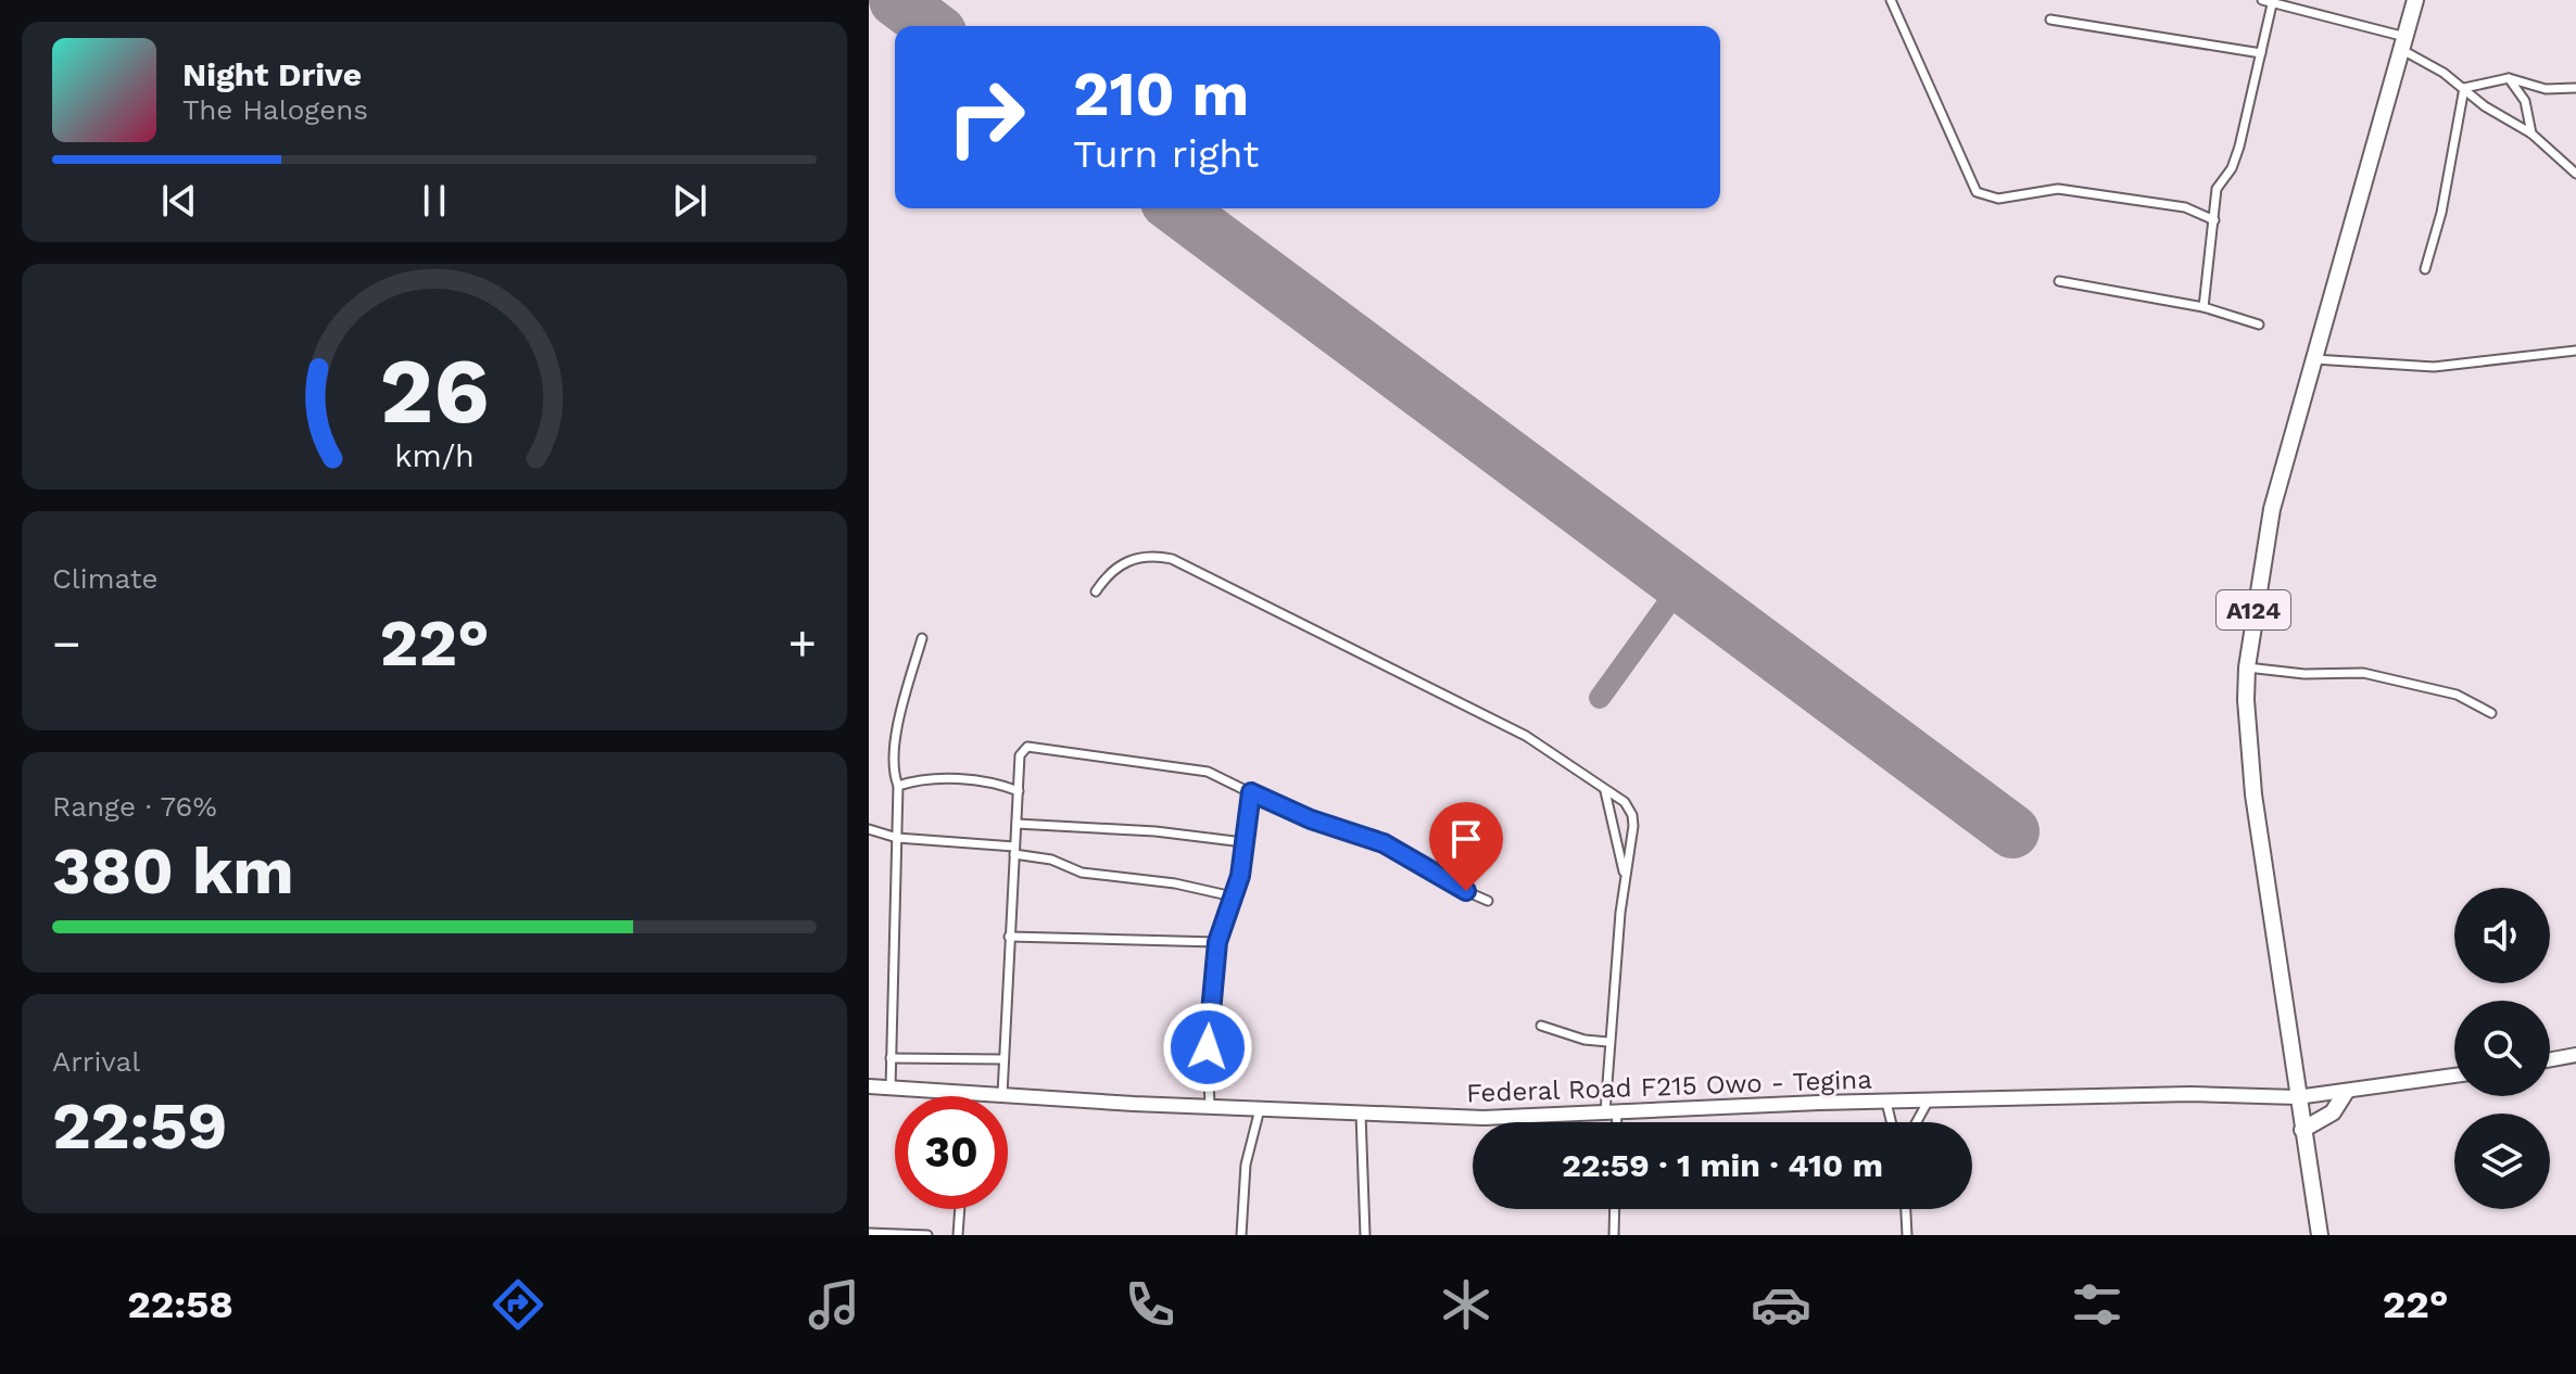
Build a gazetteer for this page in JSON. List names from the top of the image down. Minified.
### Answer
{"streets":{"highway":["A124"],"main road":["Federal Road F215 Owo - Tegina"]},"crossings":[["A124","Federal Road F215 Owo - Tegina"]],"page":{"turn":["210 m","Turn right"],"song":["Night Drive","The Halogens"],"tile":["Climate",["Range · 76%","380 km"],["Arrival","22:59"]],"heat":["−","22°","+"],"limit":"30","trip":"22:59 · 1 min · 410 m","tabs":["22:58","22°"],"gauge":["26","km/h"]}}
